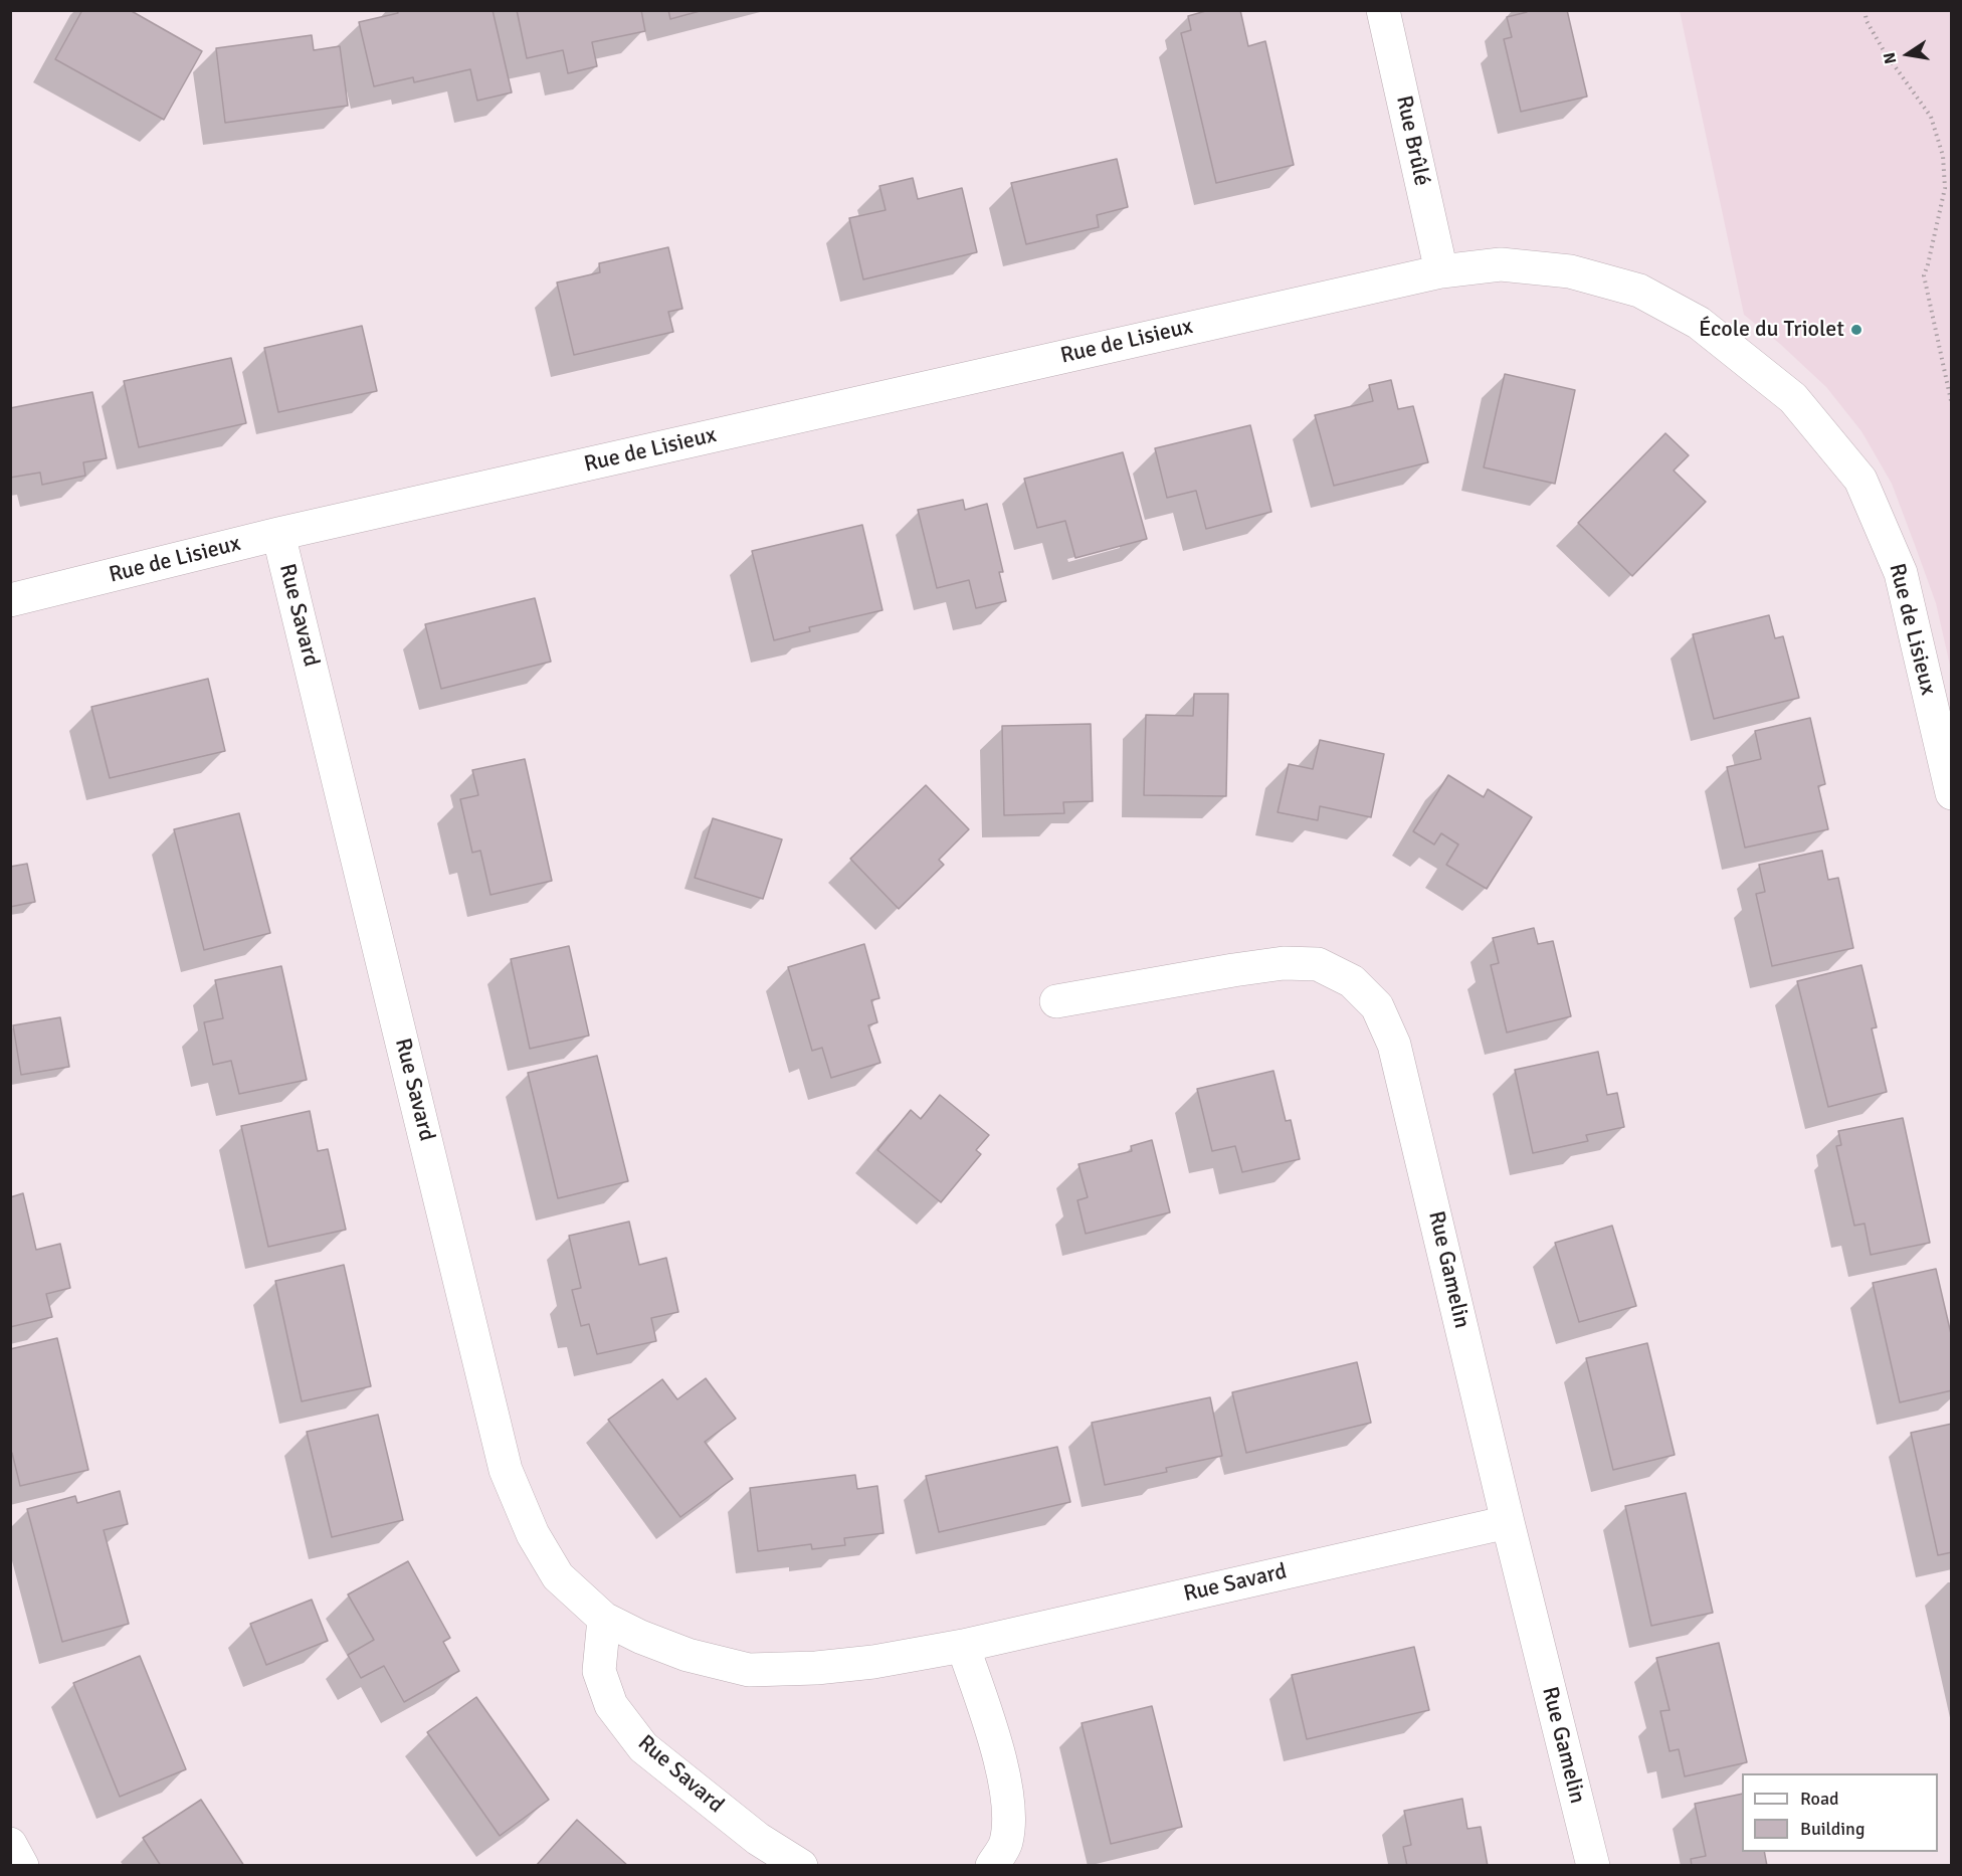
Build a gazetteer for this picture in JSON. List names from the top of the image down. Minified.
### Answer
{"streets":{"street":["Rue Brûlé","Rue de Lisieux","Rue Savard","Rue Gamelin"]},"crossings":[["Rue Brûlé","Rue de Lisieux"],["Rue de Lisieux","Rue Savard"],["Rue Savard","Rue Gamelin"]],"places":["École du Triolet"],"legend":["Road","Building"],"north":"left"}
